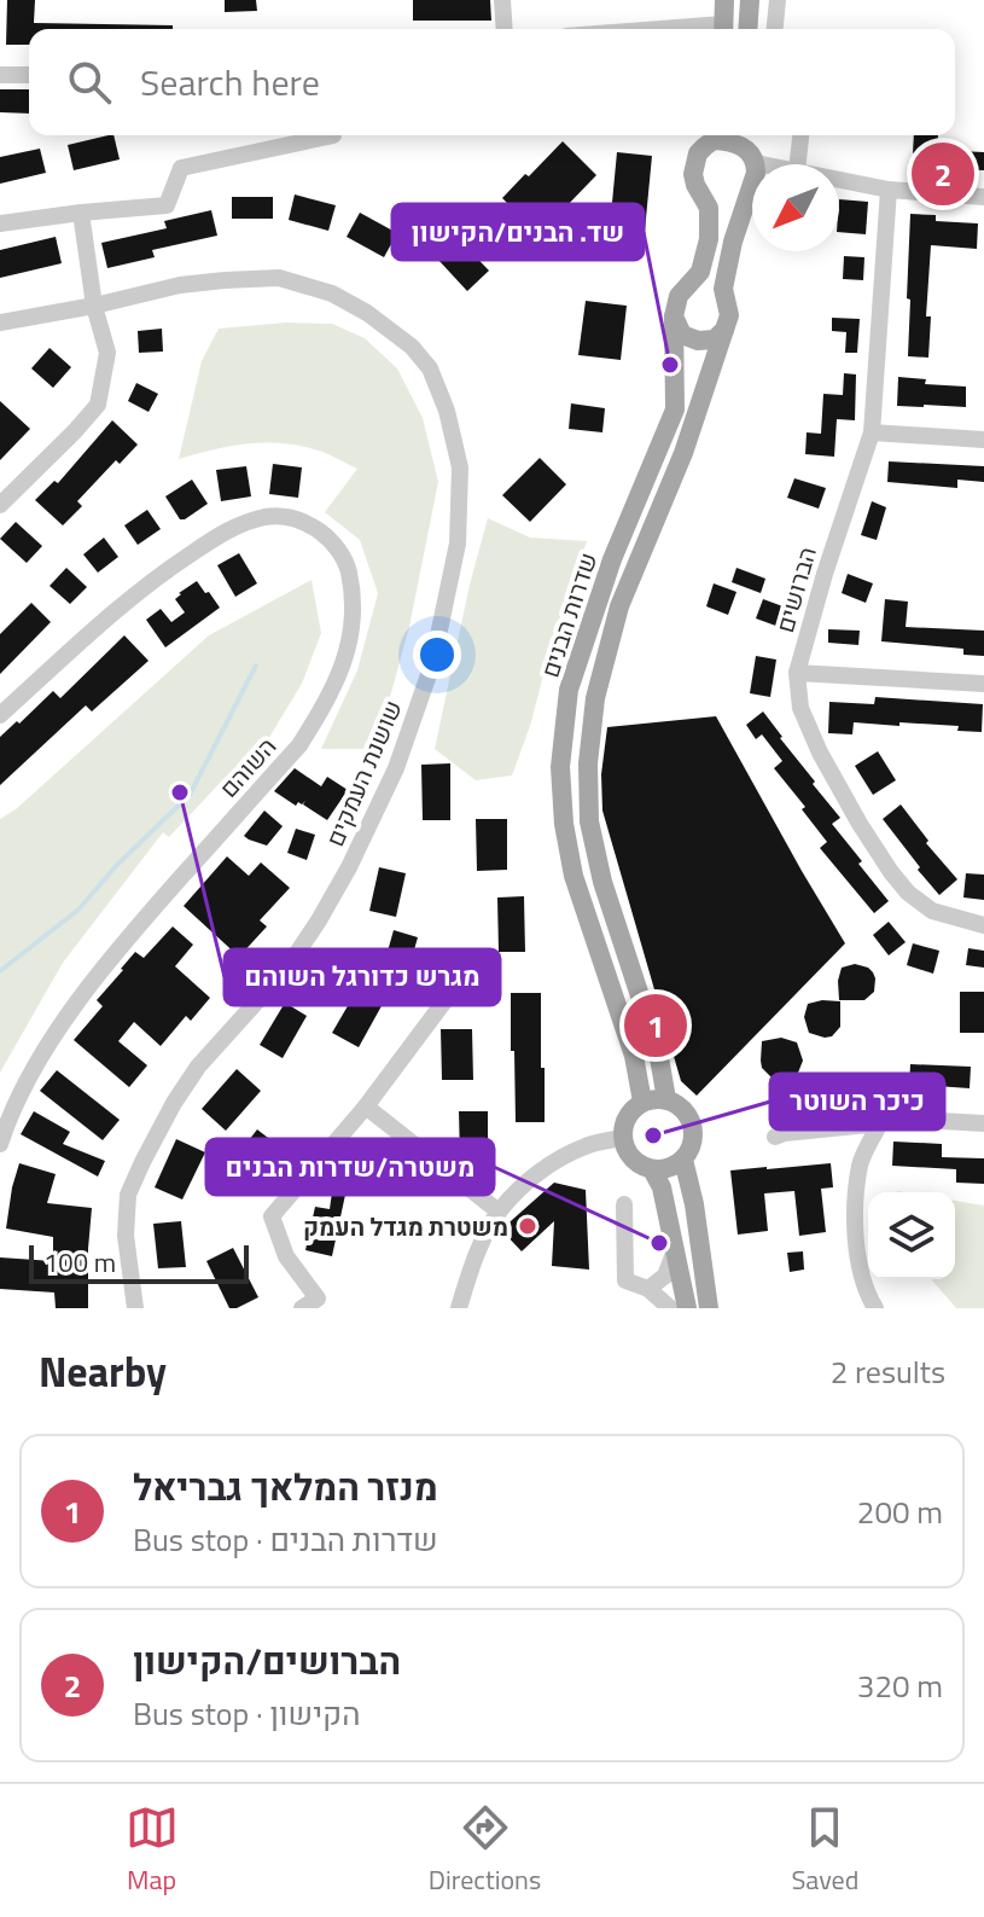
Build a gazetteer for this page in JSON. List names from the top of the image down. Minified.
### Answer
{"streets":{"main road":["שדרות הבנים"],"street":["הברושים","השוהם","שושנת העמקים"]},"places":["שד. הבנים/הקישון","מגרש כדורגל השוהם","כיכר השוטר","משטרת מגדל העמק","משטרה/שדרות הבנים"],"scale_bar":"100 m","north":"bottom left","page":{"search":"Search here","pins":["2","1"],"scale":"100 m","heading":["Nearby","2 results"],"list":[{"mark":"1","name":"מנזר המלאך גבריאל","note":"Bus stop · שדרות הבנים","value":"200 m"},{"mark":"2","name":"הברושים/הקישון","note":"Bus stop · הקישון","value":"320 m"}],"nav":["Map","Directions","Saved"]}}
